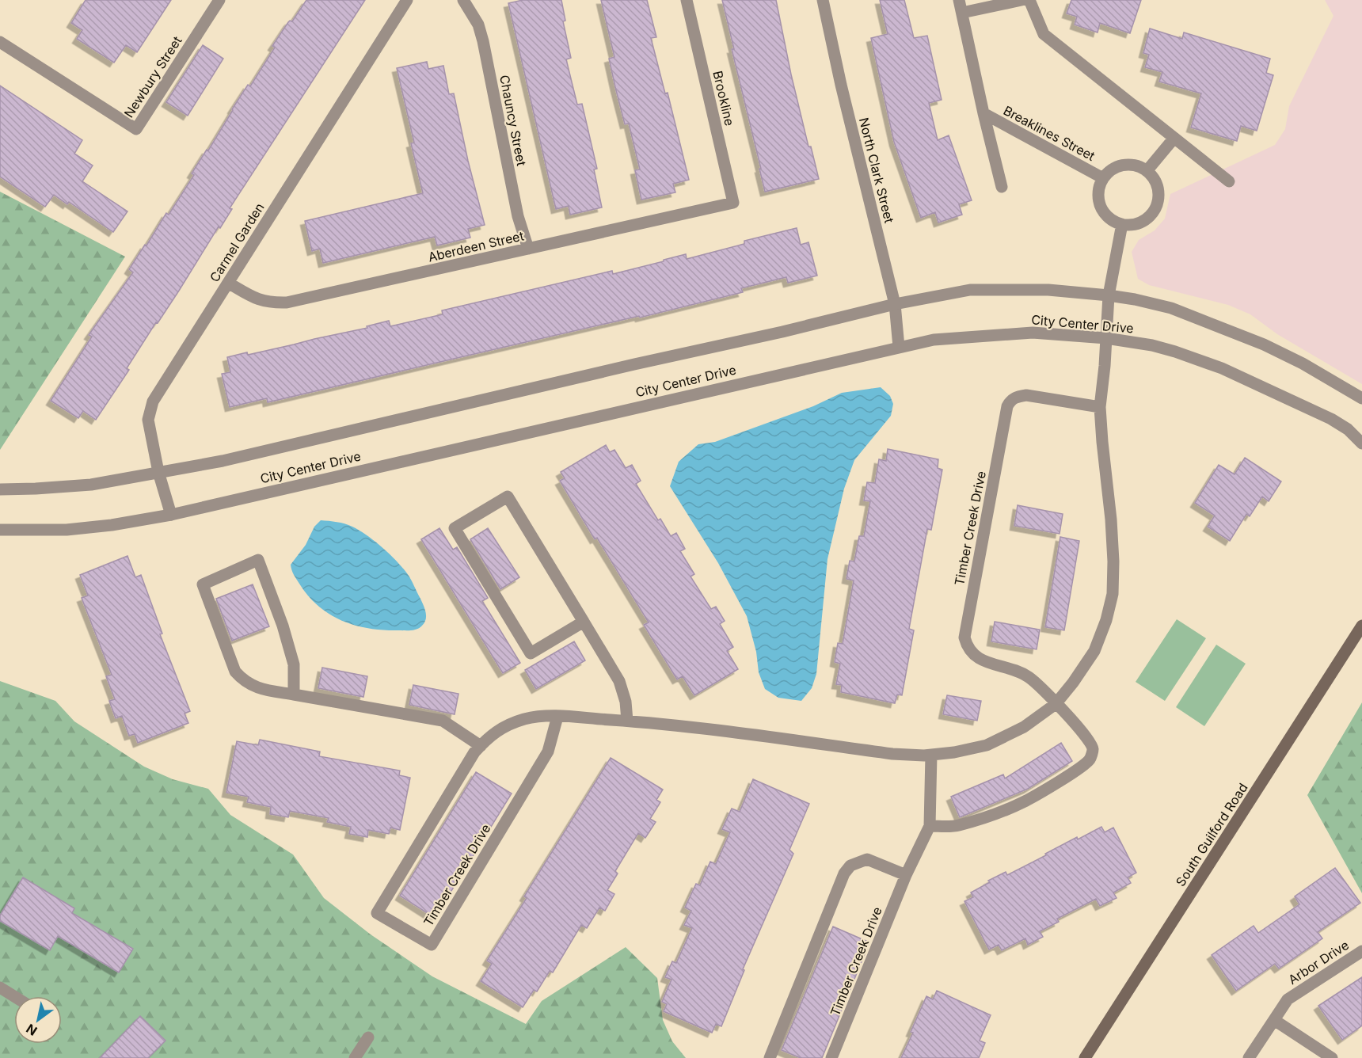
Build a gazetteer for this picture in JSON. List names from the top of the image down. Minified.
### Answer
{"streets":{"main road":["South Guilford Road"],"street":["Newbury Street","Brookline","Chauncy Street","Breaklines Street","North Clark Street","Carmel Garden","Aberdeen Street","City Center Drive","Timber Creek Drive","Arbor Drive"]},"crossings":[["Brookline","Aberdeen Street"],["Chauncy Street","Aberdeen Street"],["North Clark Street","City Center Drive"],["Carmel Garden","Aberdeen Street"],["Carmel Garden","City Center Drive"],["City Center Drive","Timber Creek Drive"]],"north":"bottom left"}
